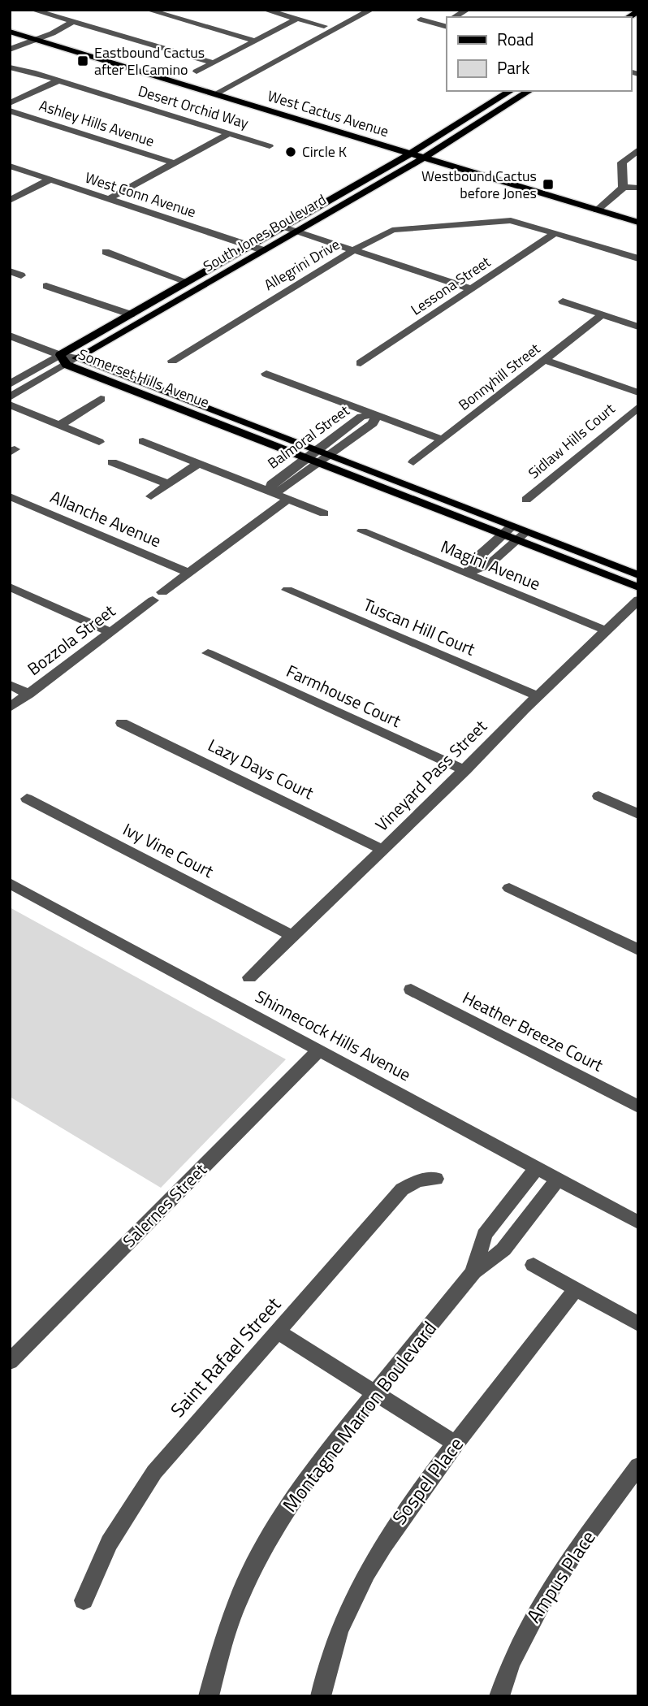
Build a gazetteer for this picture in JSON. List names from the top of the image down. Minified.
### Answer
{"streets":{"main road":["West Cactus Avenue","South Jones Boulevard","Somerset Hills Avenue"],"street":["Desert Orchid Way","Ashley Hills Avenue","West Conn Avenue","Allegrini Drive","Lessona Street","Bonnyhill Street","Balmoral Street","Sidlaw Hills Court","Allanche Avenue","Magini Avenue","Tuscan Hill Court","Bozzola Street","Farmhouse Court","Lazy Days Court","Vineyard Pass Street","Ivy Vine Court","Heather Breeze Court","Shinnecock Hills Avenue","Salernes Street","Saint Rafael Street","Montagne Marron Boulevard","Sospel Place","Ampus Place"]},"crossings":[["West Cactus Avenue","South Jones Boulevard"],["West Conn Avenue","South Jones Boulevard"],["South Jones Boulevard","Somerset Hills Avenue"],["Allegrini Drive","Lessona Street"],["Somerset Hills Avenue","Balmoral Street"],["Allanche Avenue","Bozzola Street"],["Magini Avenue","Vineyard Pass Street"],["Tuscan Hill Court","Vineyard Pass Street"],["Farmhouse Court","Vineyard Pass Street"],["Lazy Days Court","Vineyard Pass Street"],["Vineyard Pass Street","Ivy Vine Court"],["Shinnecock Hills Avenue","Salernes Street"],["Shinnecock Hills Avenue","Montagne Marron Boulevard"]],"places":{"transit":["Eastbound Cactus after El Camino","Westbound Cactus before Jones"],"other":["Circle K"]},"legend":["Road","Park"]}
